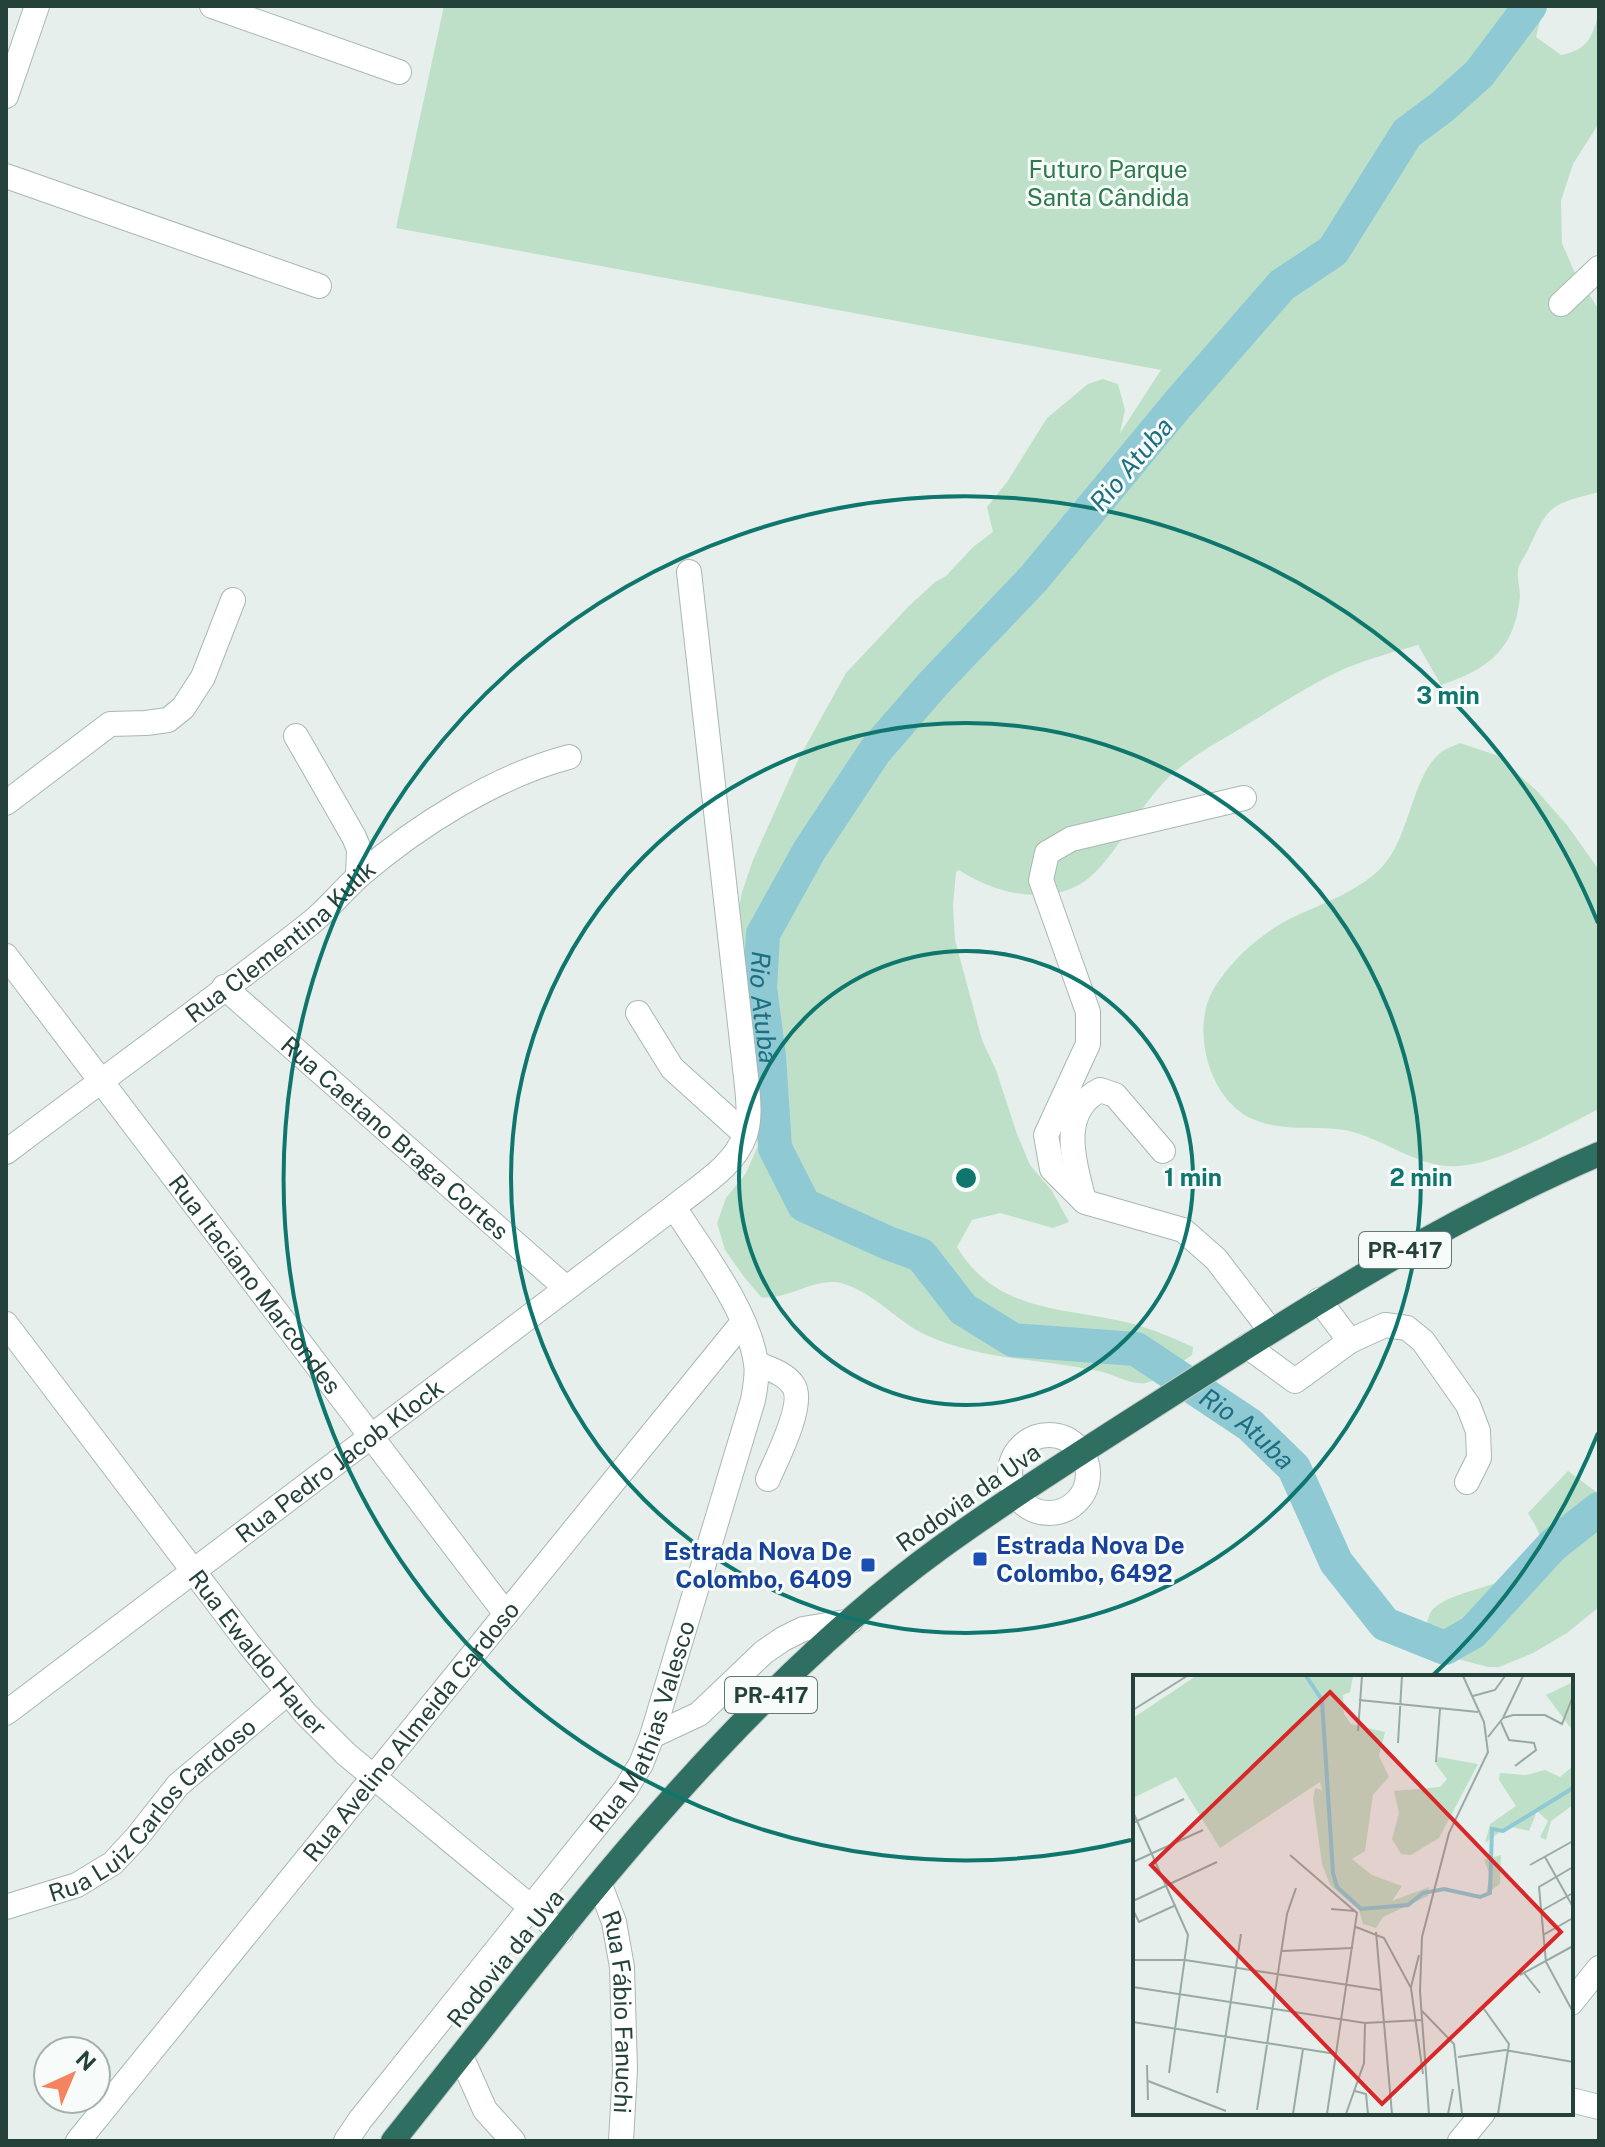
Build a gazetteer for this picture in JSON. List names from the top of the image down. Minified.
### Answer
{"streets":{"highway":["PR-417","Rodovia da Uva"],"street":["Rua Clementina Kulik","Rua Caetano Braga Cortes","Rua Itaciano Marcondes","Rua Pedro Jacob Klock","Rua Ewaldo Hauer","Rua Mathias Valesco","Rua Avelino Almeida Cardoso","Rua Luiz Carlos Cardoso","Rua Fábio Fanuchi"]},"crossings":[["Rua Clementina Kulik","Rua Caetano Braga Cortes"],["Rua Clementina Kulik","Rua Itaciano Marcondes"],["Rua Caetano Braga Cortes","Rua Pedro Jacob Klock"],["Rua Itaciano Marcondes","Rua Pedro Jacob Klock"],["Rua Itaciano Marcondes","Rua Avelino Almeida Cardoso"],["Rua Pedro Jacob Klock","Rua Ewaldo Hauer"],["Rua Pedro Jacob Klock","Rua Mathias Valesco"],["Rodovia da Uva","Rua Ewaldo Hauer"],["Rodovia da Uva","Rua Fábio Fanuchi"],["Rua Ewaldo Hauer","Rua Mathias Valesco"],["Rua Ewaldo Hauer","Rua Avelino Almeida Cardoso"],["Rua Ewaldo Hauer","Rua Luiz Carlos Cardoso"],["Rua Mathias Valesco","Rua Avelino Almeida Cardoso"]],"water":["Rio Atuba"],"parks":["Futuro Parque Santa Cândida"],"places":{"transit":["Estrada Nova De Colombo, 6492","Estrada Nova De Colombo, 6409"]},"north":"top right","rings":["3 min","1 min","2 min"]}
